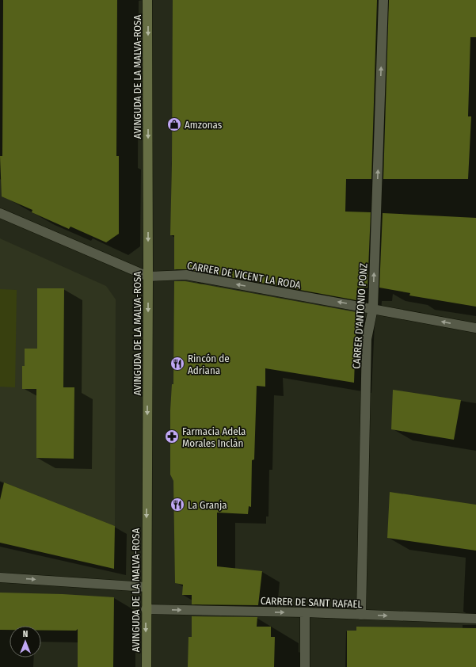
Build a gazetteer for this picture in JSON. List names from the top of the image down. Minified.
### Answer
{"streets":{"street":["AVINGUDA DE LA MALVA-ROSA","CARRER DE VICENT LA RODA","CARRER D'ANTONIO PONZ","CARRER DE SANT RAFAEL"]},"crossings":[["AVINGUDA DE LA MALVA-ROSA","CARRER DE VICENT LA RODA"],["AVINGUDA DE LA MALVA-ROSA","CARRER DE SANT RAFAEL"],["CARRER DE VICENT LA RODA","CARRER D'ANTONIO PONZ"],["CARRER D'ANTONIO PONZ","CARRER DE SANT RAFAEL"]],"one_way":["AVINGUDA DE LA MALVA-ROSA","CARRER DE VICENT LA RODA","CARRER D'ANTONIO PONZ","CARRER DE SANT RAFAEL"],"places":{"shop":["Amzonas"],"restaurant":["Rincón de Adriana","La Granja"],"pharmacy":["Farmacia Adela Morales Inclán"]},"north":"top"}
